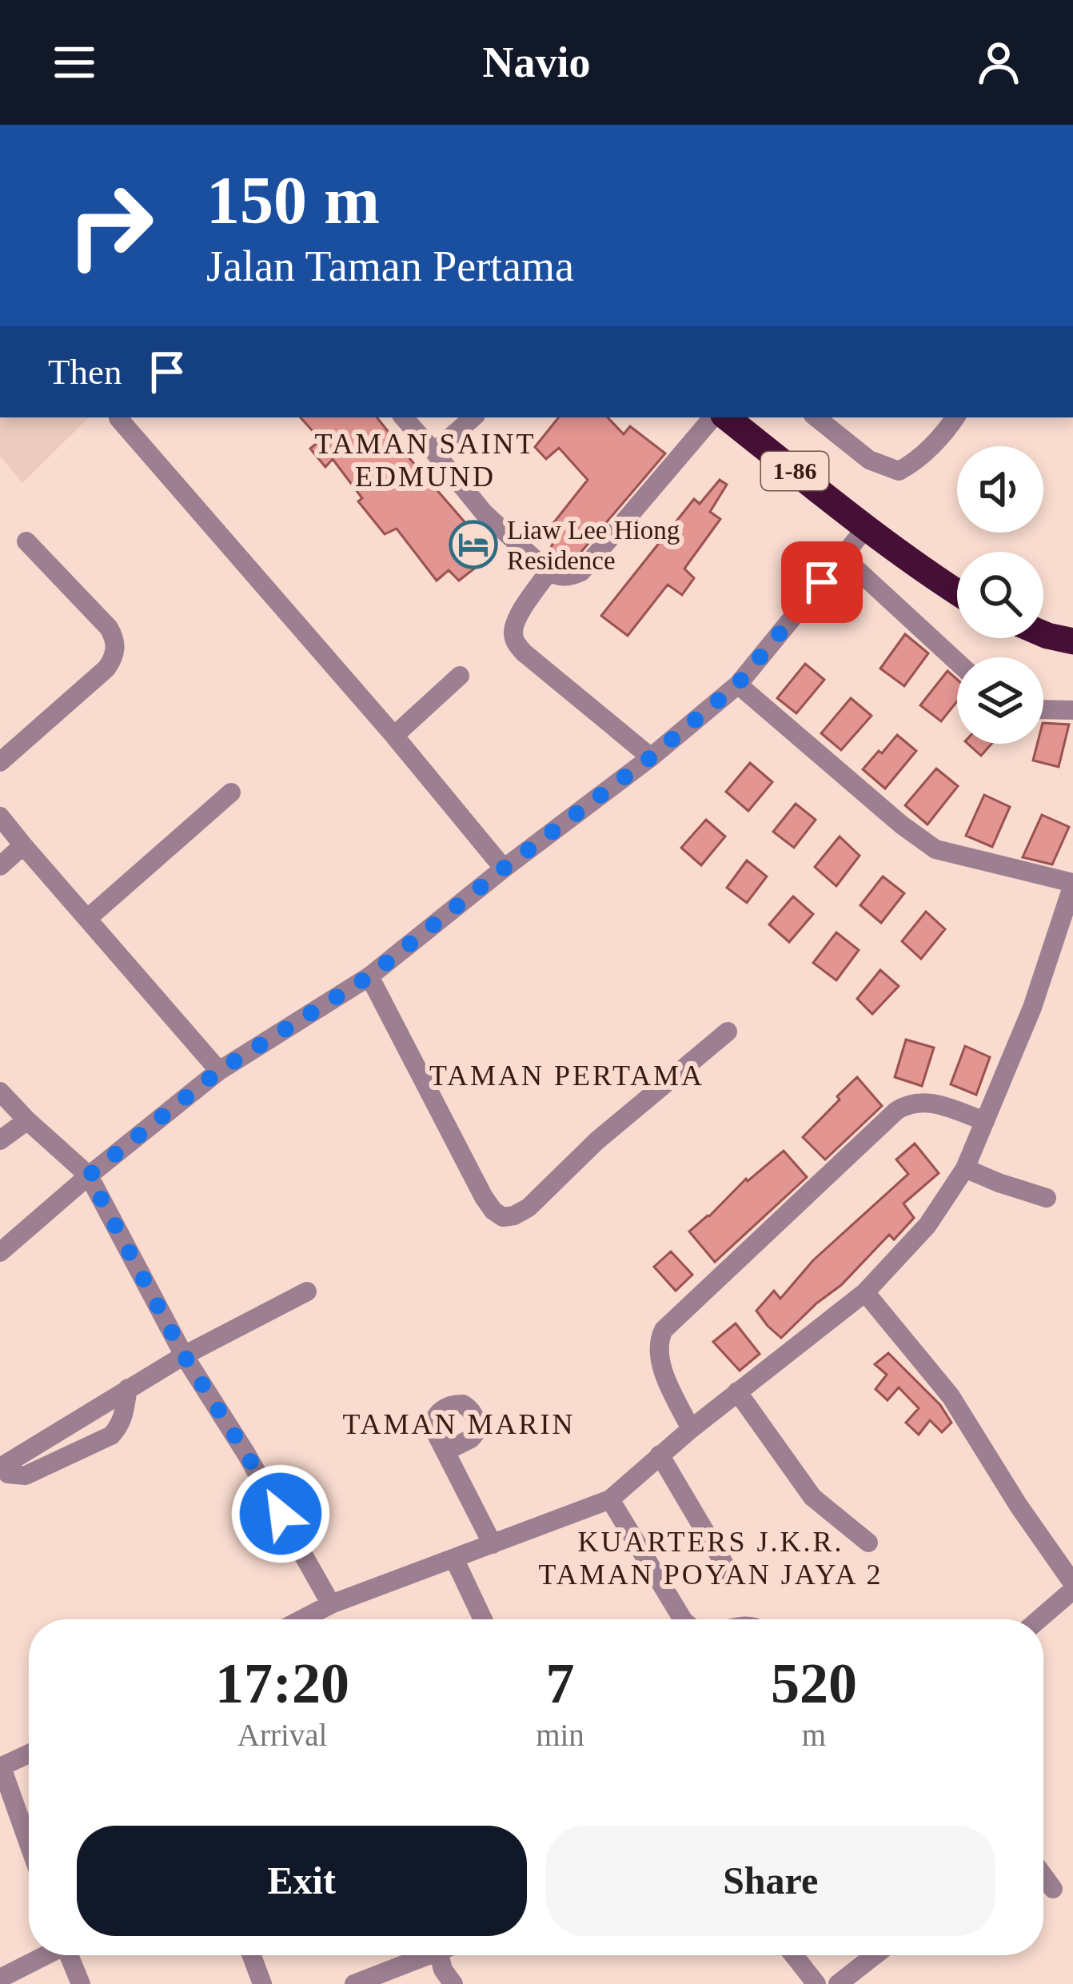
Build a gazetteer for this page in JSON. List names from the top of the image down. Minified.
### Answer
{"streets":{"highway":["1-86"]},"districts":["TAMAN SAINT EDMUND","TAMAN PERTAMA","TAMAN MARIN","KUARTERS J.K.R. TAMAN POYAN JAYA 2"],"places":{"hotel":["Liaw Lee Hiong Residence"]},"page":{"header":"Navio","turn":["150 m","Jalan Taman Pertama"],"then":"Then","eta":["17:20","Arrival","7","min","520","m"],"buttons":["Exit","Share"]}}
